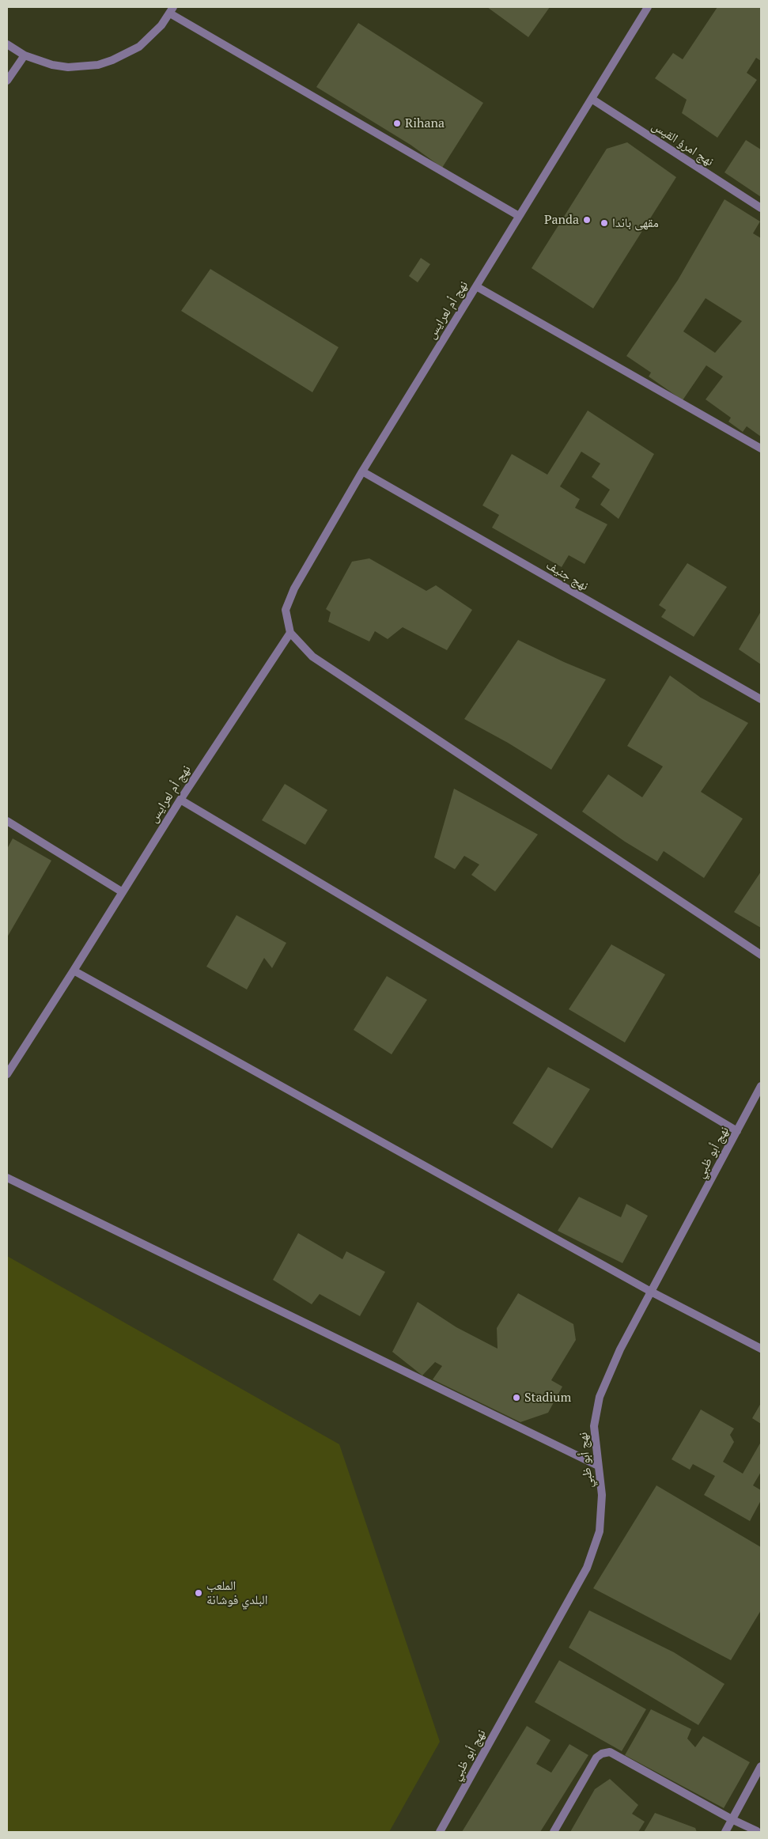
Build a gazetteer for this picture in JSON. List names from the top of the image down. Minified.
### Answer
{"streets":{"street":["نهج امرؤ القيس","نهج أم لعرايس","نهج جنيف","نهج أبو ظبي"]},"crossings":[["نهج امرؤ القيس","نهج أم لعرايس"],["نهج أم لعرايس","نهج جنيف"]],"places":["Rihana","Panda","مقهى باندا","Stadium","الملعب البلدي فوشانة"]}
